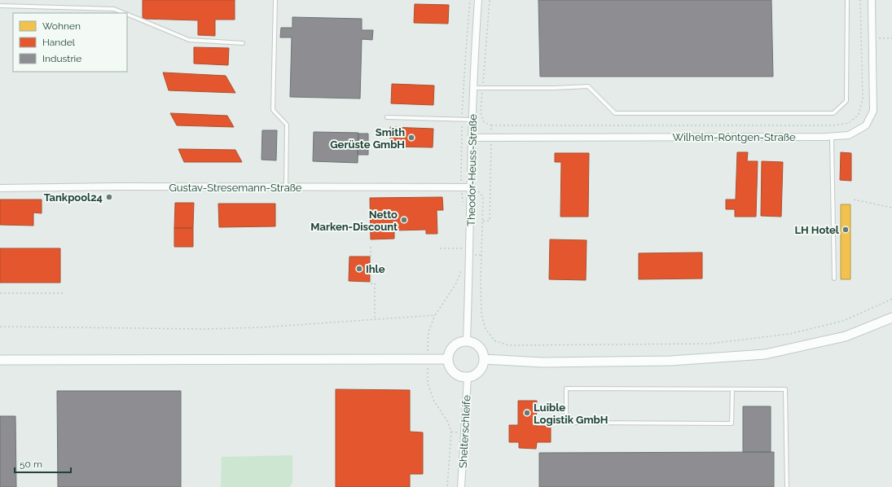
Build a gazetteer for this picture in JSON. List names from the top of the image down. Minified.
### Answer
{"streets":{"street":["Wilhelm-Röntgen-Straße","Theodor-Heuss-Straße","Gustav-Stresemann-Straße","Shelterschleife"]},"crossings":[["Wilhelm-Röntgen-Straße","Theodor-Heuss-Straße"],["Theodor-Heuss-Straße","Gustav-Stresemann-Straße"],["Theodor-Heuss-Straße","Shelterschleife"]],"places":["Smith Gerüste GmbH","Tankpool24","Netto Marken-Discount","LH Hotel","Ihle","Luible Logistik GmbH"],"legend":["Wohnen","Handel","Industrie"],"scale_bar":"50 m"}
